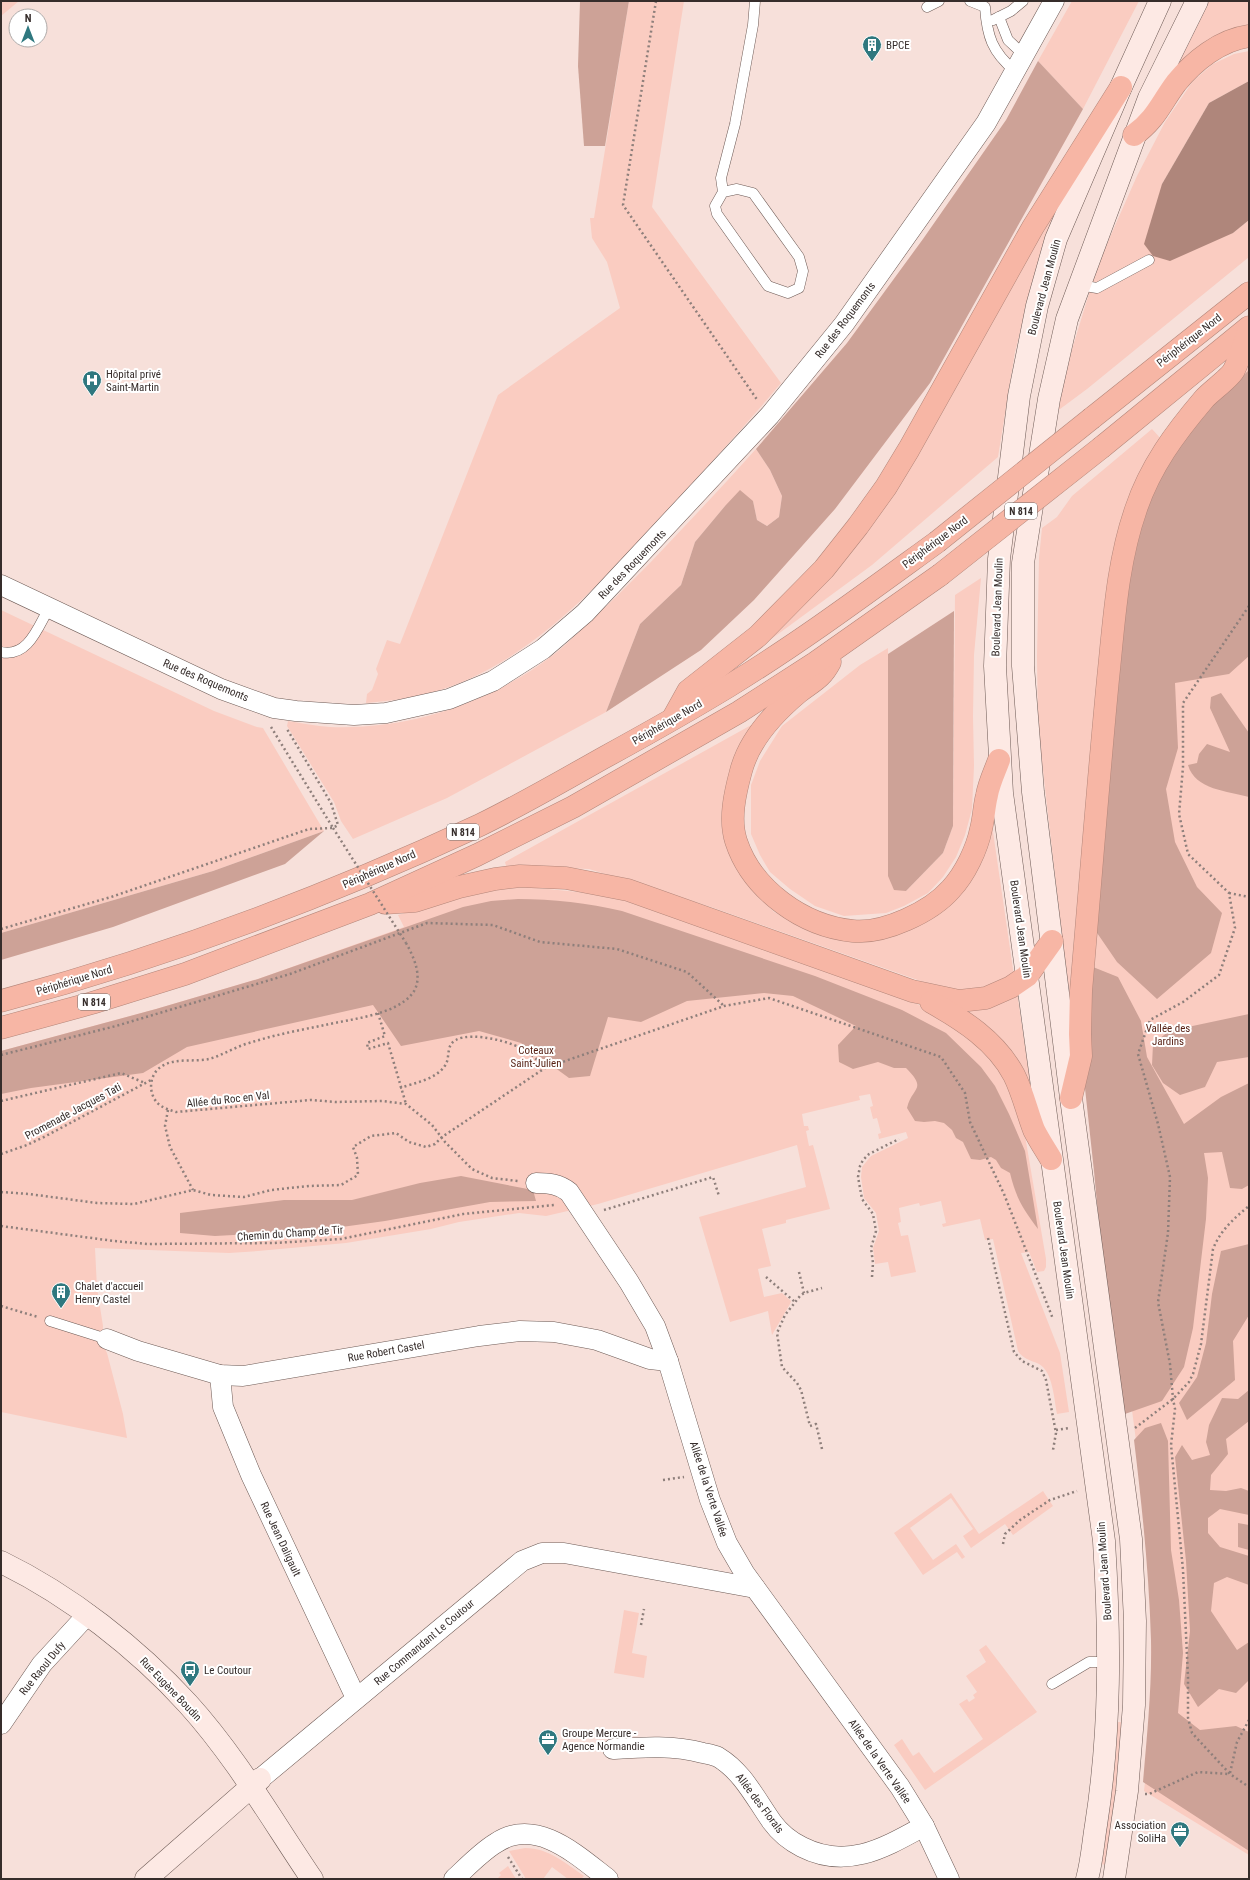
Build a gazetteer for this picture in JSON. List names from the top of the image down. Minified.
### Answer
{"streets":{"highway":["Périphérique Nord","N 814"],"main road":["Boulevard Jean Moulin","Rue Commandant Le Coutour","Rue Eugène Boudin"],"street":["Rue des Roquemonts","Rue Robert Castel","Allée de la Verte Vallée","Rue Jean Daligault","Rue Raoul Dufy","Allée des Florals"],"path":["Allée du Roc en Val","Promenade Jacques Tati","Chemin du Champ de Tir"]},"crossings":[["Chemin du Champ de Tir","Allée de la Verte Vallée"],["Rue Robert Castel","Allée de la Verte Vallée"],["Rue Robert Castel","Rue Jean Daligault"],["Allée de la Verte Vallée","Rue Commandant Le Coutour"],["Allée de la Verte Vallée","Allée des Florals"],["Rue Jean Daligault","Rue Commandant Le Coutour"],["Rue Commandant Le Coutour","Rue Eugène Boudin"],["Rue Raoul Dufy","Rue Eugène Boudin"]],"parks":["Vallée des Jardins","Coteaux Saint-Julien"],"places":{"building":["BPCE","Chalet d'accueil Henry Castel"],"hospital":["Hôpital privé Saint-Martin"],"bus stop":["Le Coutour"],"office":["Groupe Mercure - Agence Normandie","Association SoliHa"]},"north":"top"}
